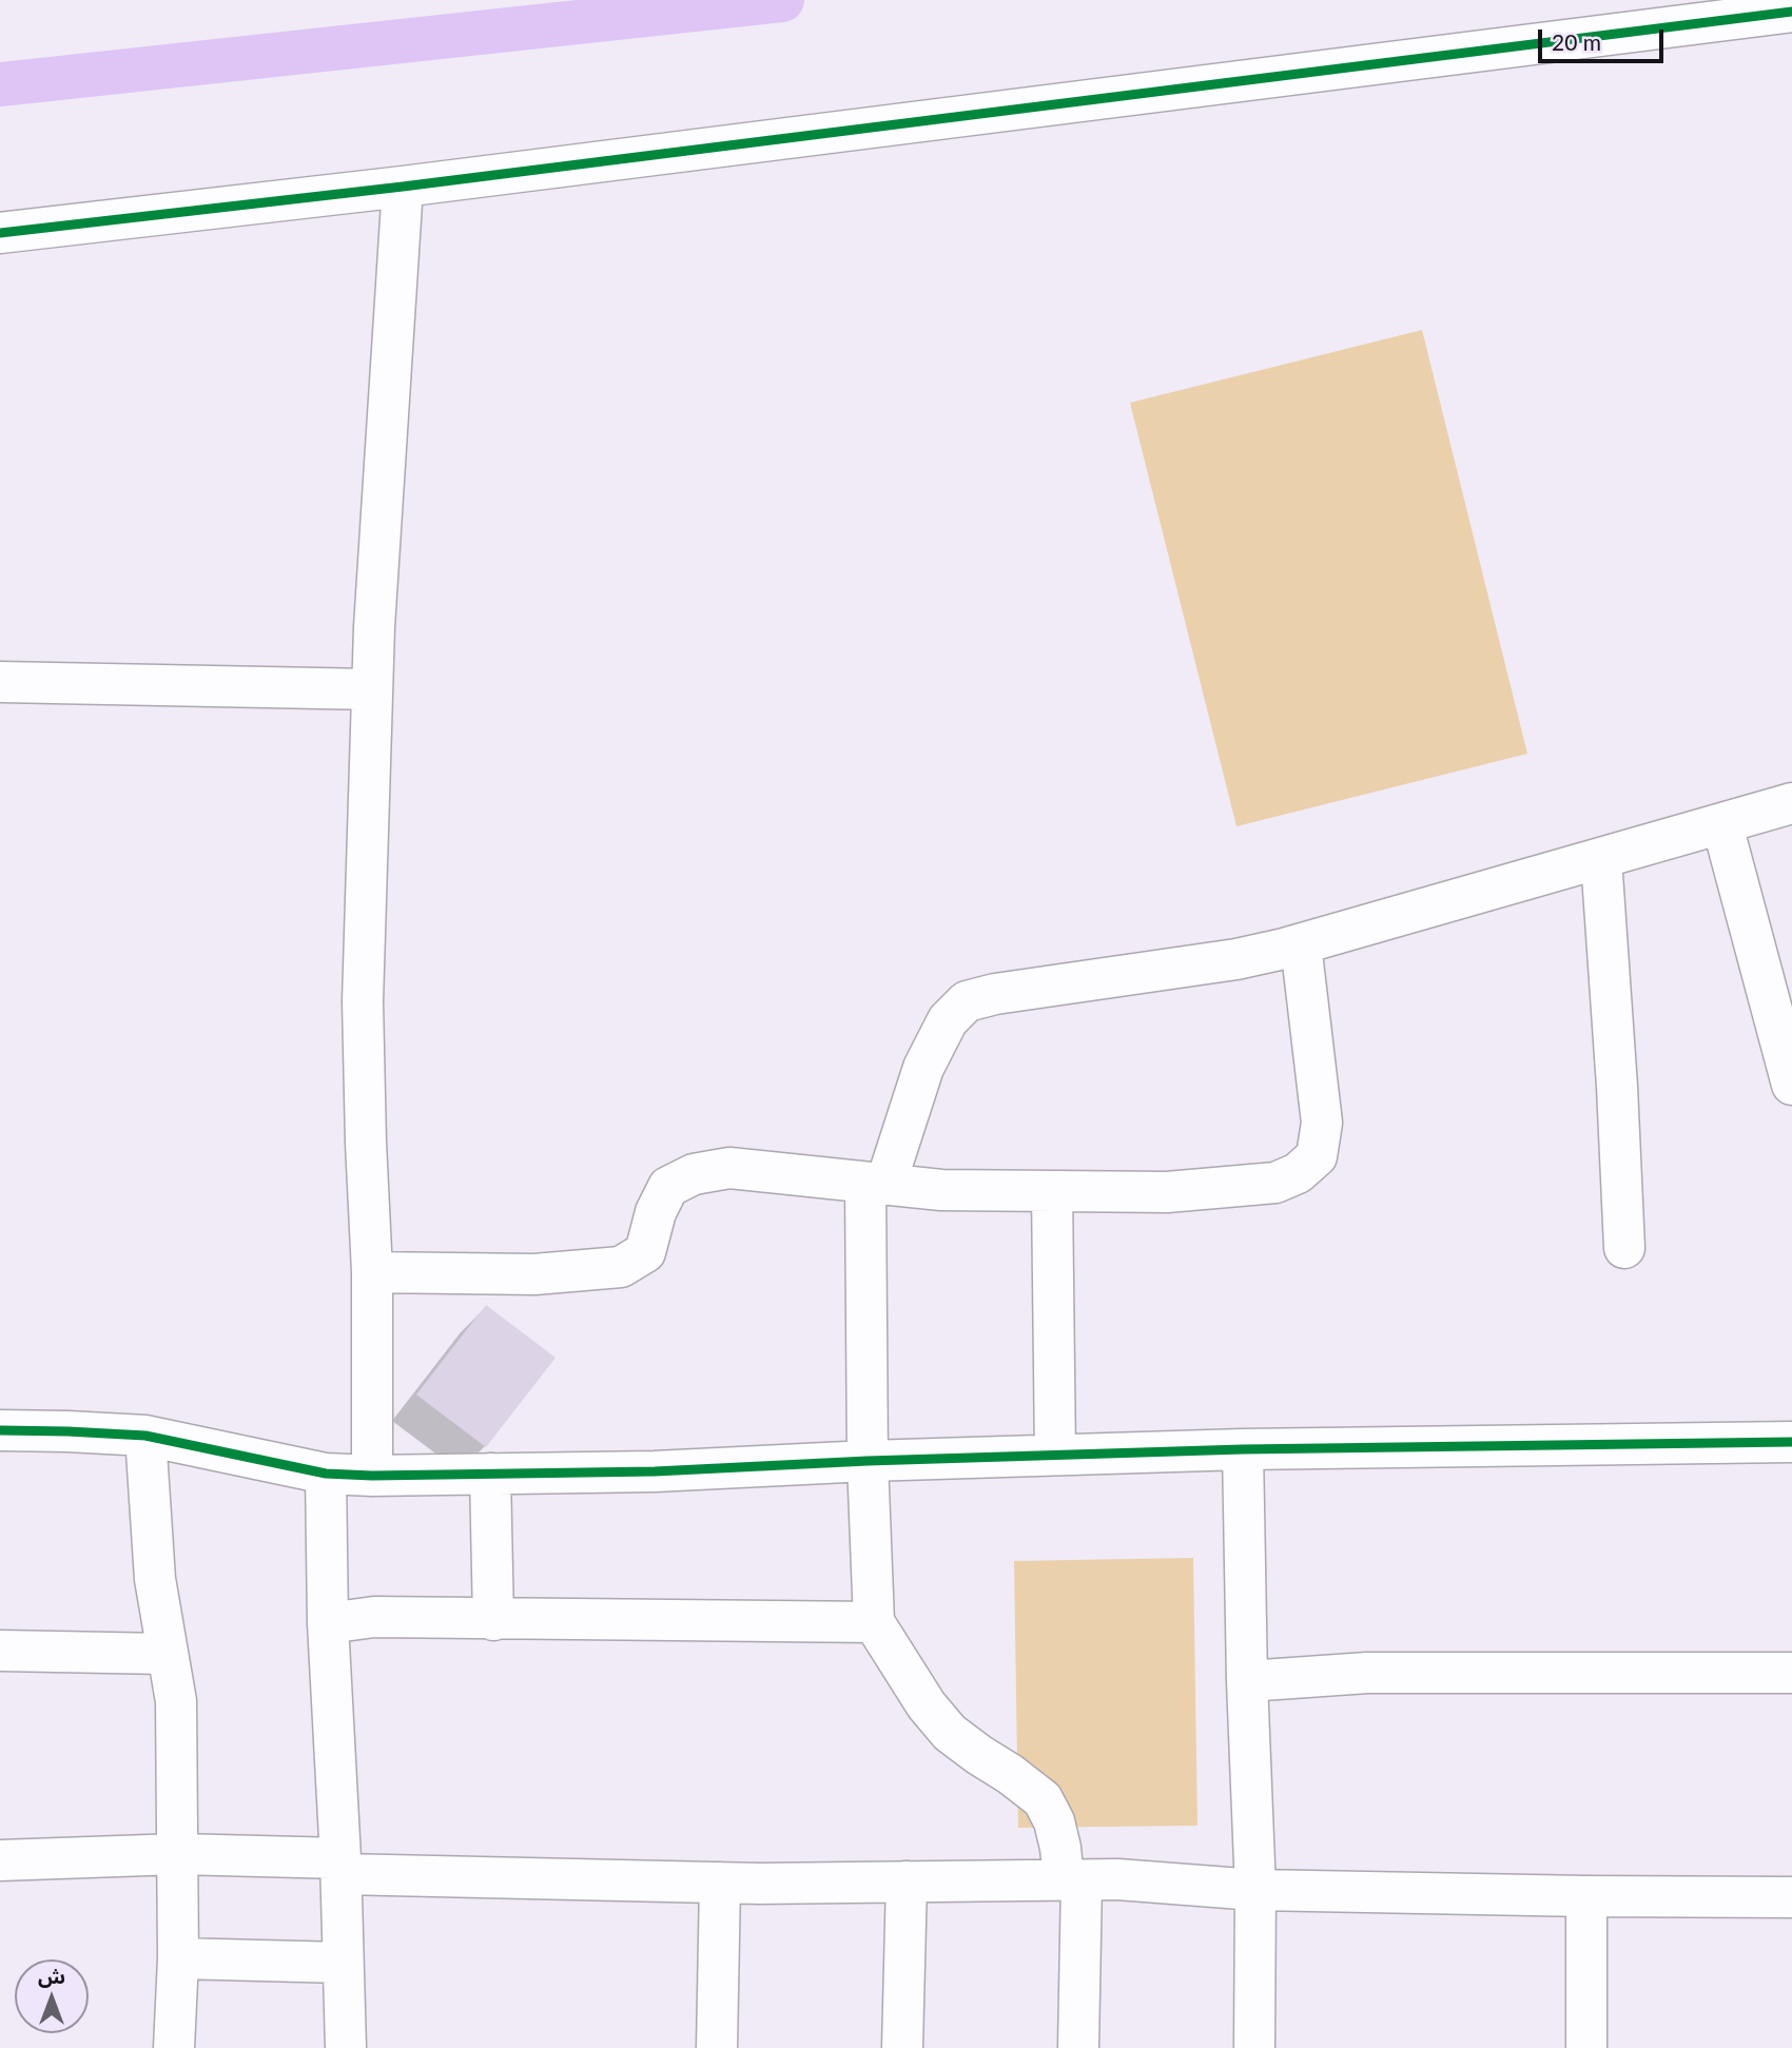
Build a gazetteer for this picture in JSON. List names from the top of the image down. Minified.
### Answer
{"scale_bar":"20 m","north":"top"}
